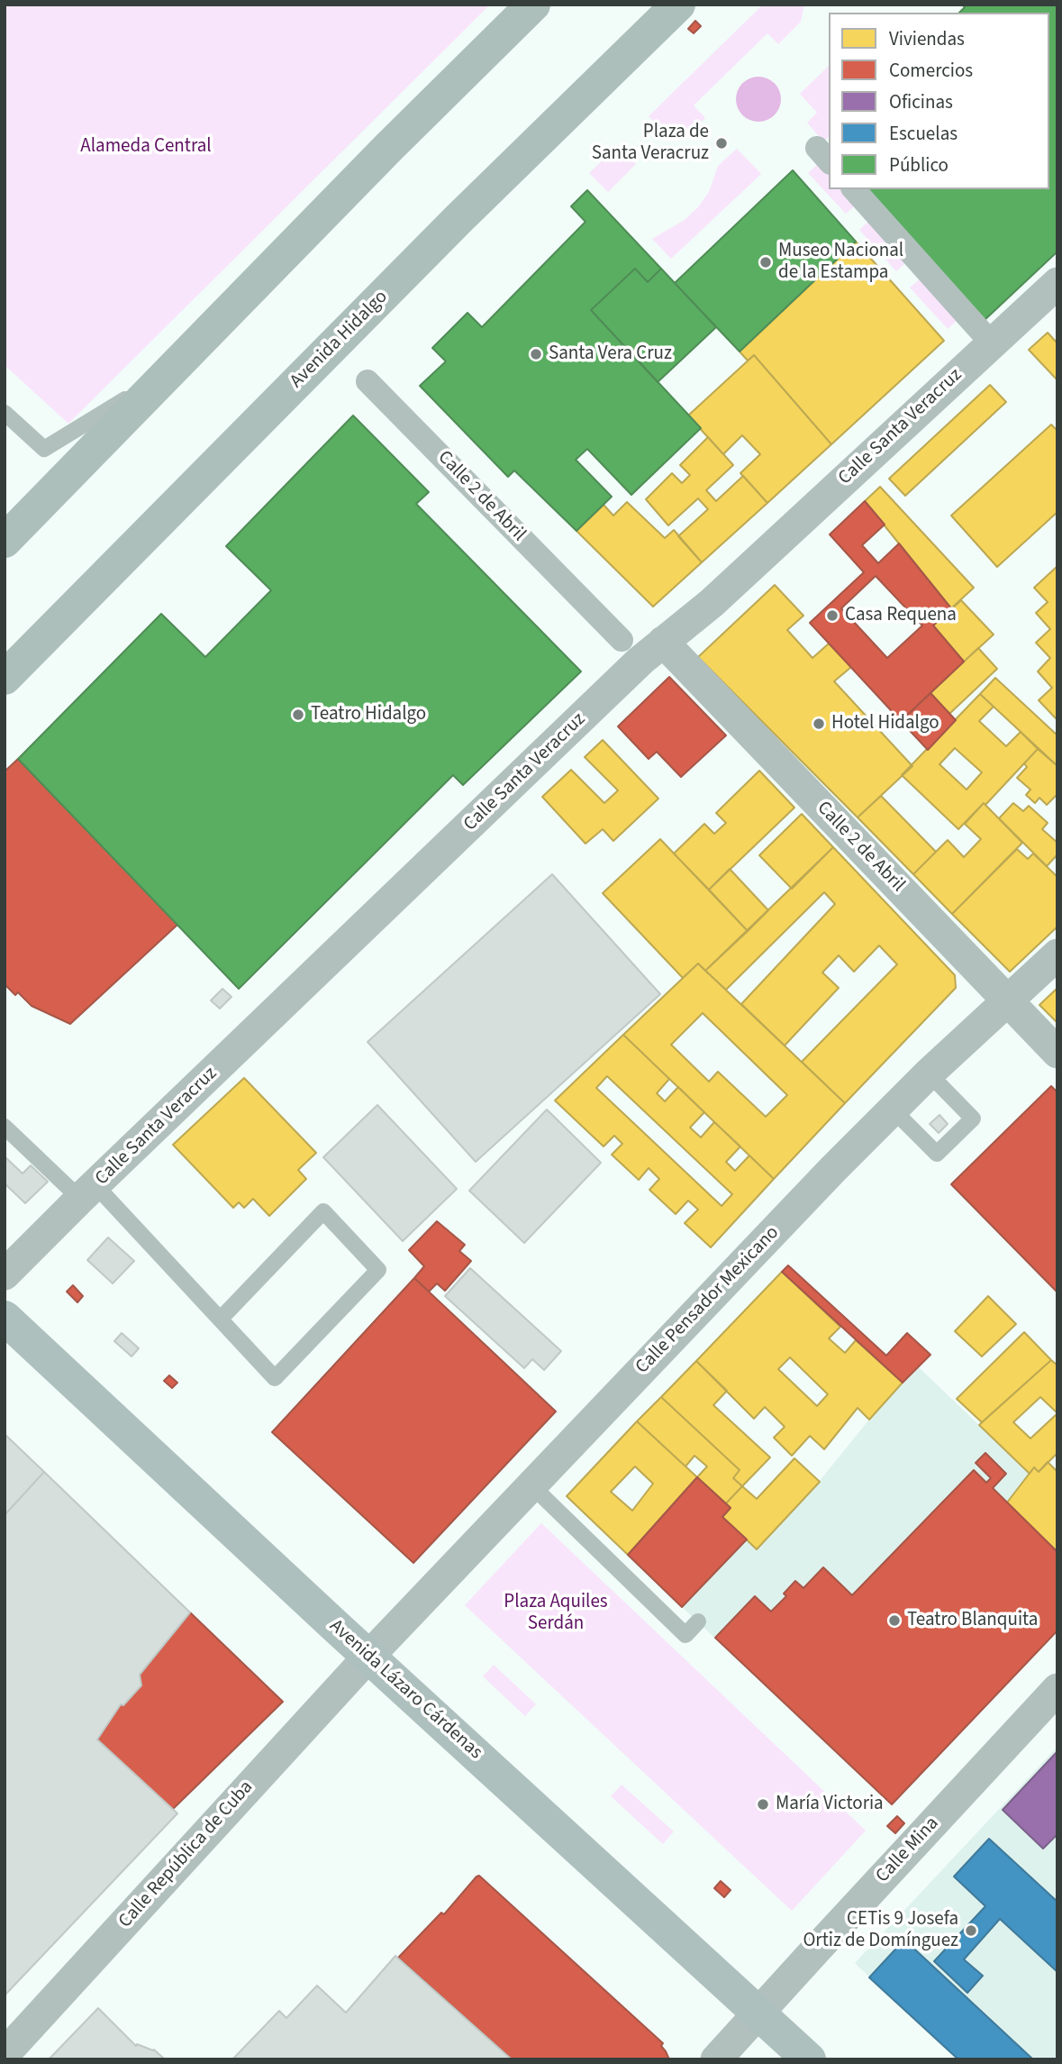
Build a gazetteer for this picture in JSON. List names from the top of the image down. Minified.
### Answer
{"streets":{"main road":["Avenida Hidalgo","Avenida Lázaro Cárdenas"],"street":["Calle Santa Veracruz","Calle 2 de Abril","Calle Pensador Mexicano","Calle Mina","Calle República de Cuba"]},"crossings":[["Calle Santa Veracruz","Calle 2 de Abril"],["Calle 2 de Abril","Calle Pensador Mexicano"],["Calle Pensador Mexicano","Avenida Lázaro Cárdenas"],["Calle Pensador Mexicano","Calle República de Cuba"],["Avenida Lázaro Cárdenas","Calle Mina"],["Avenida Lázaro Cárdenas","Calle República de Cuba"]],"parks":["Alameda Central","Plaza Aquiles Serdán"],"places":["Plaza de Santa Veracruz","Museo Nacional de la Estampa","Santa Vera Cruz","Casa Requena","Teatro Hidalgo","Hotel Hidalgo","Teatro Blanquita","María Victoria","CETis 9 Josefa Ortiz de Domínguez"],"legend":["Viviendas","Comercios","Oficinas","Escuelas","Público"]}
